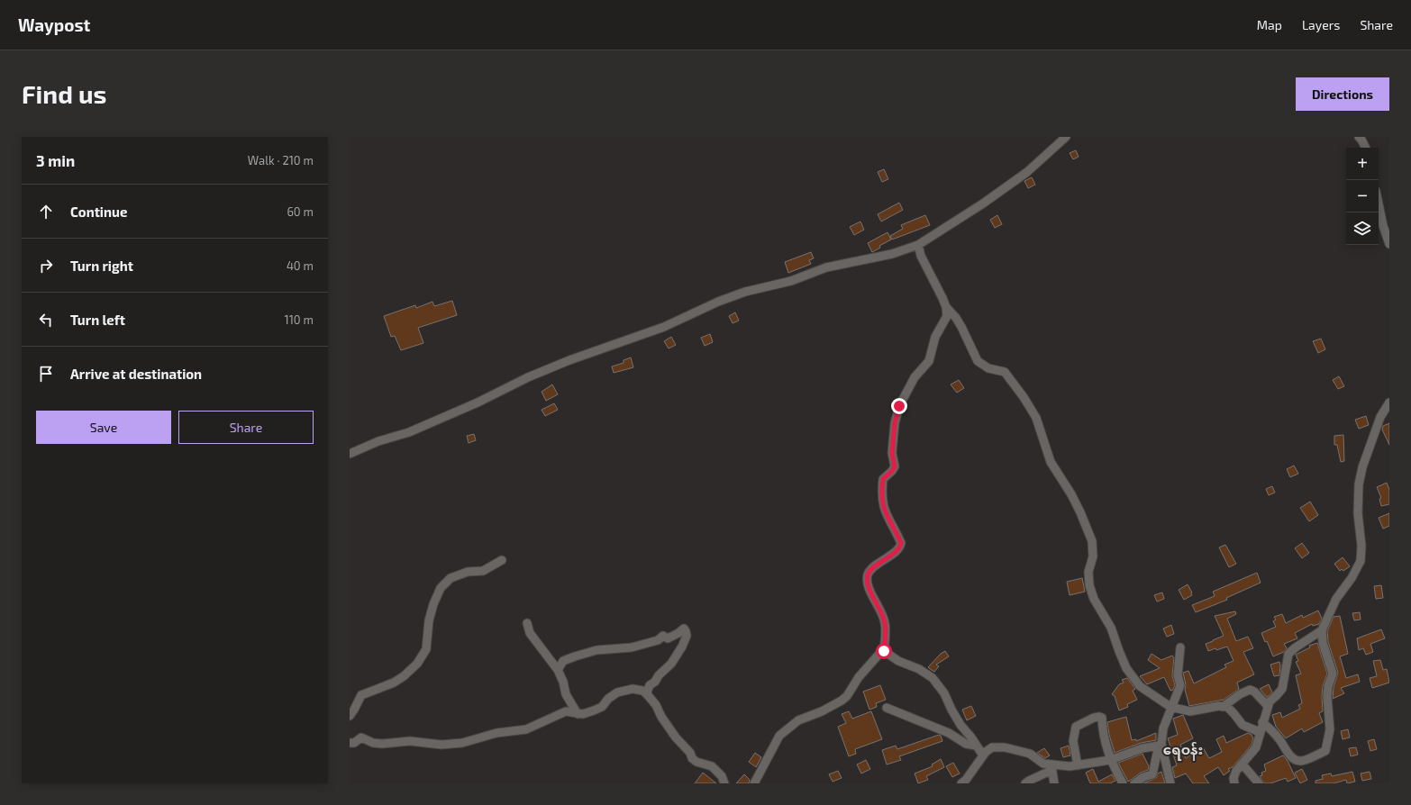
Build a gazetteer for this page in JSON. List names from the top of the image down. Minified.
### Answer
{"districts":["ရေဝန်း"],"page":{"header":"Waypost","nav":["Map","Layers","Share"],"buttons":["Directions",["Save","Share"]],"title":"Find us","heading":["3 min","Walk · 210 m"],"map_buttons":["+","−"],"list":[["Continue","60 m"],["Turn right","40 m"],["Turn left","110 m"],"Arrive at destination"]}}
